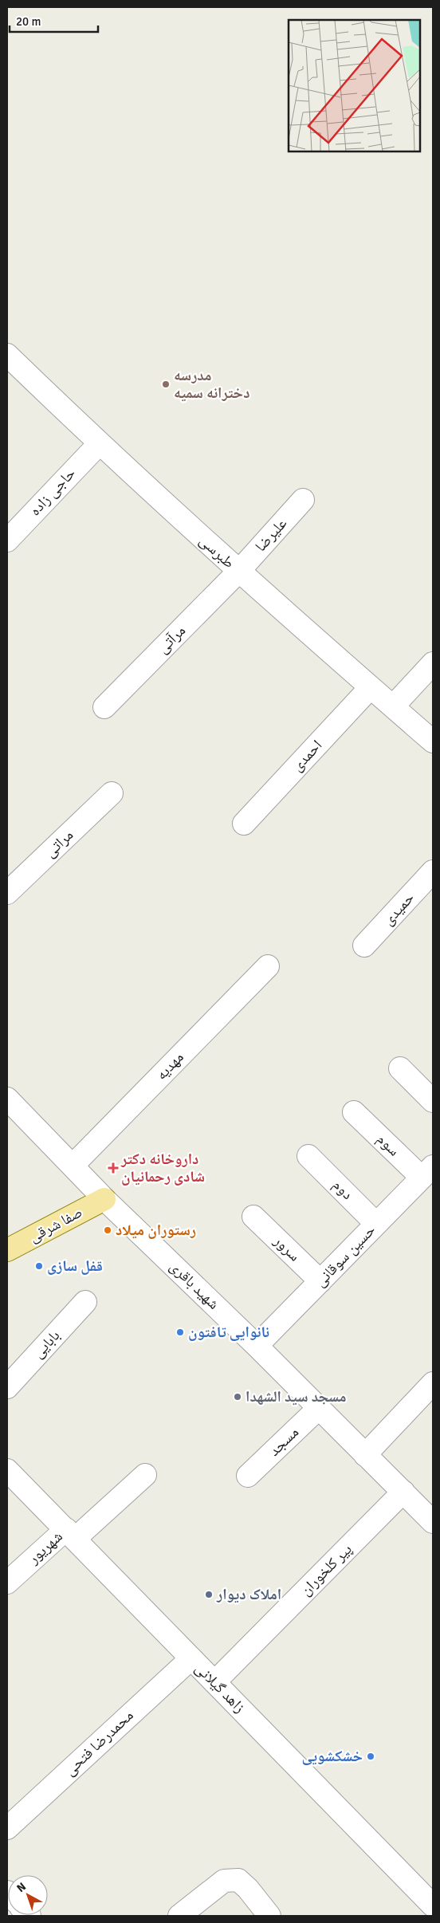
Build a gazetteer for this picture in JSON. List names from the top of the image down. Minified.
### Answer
{"streets":{"main road":["صفا شرقی"],"street":["حاجی زاده","علیرضا","طبرسی","مرآتی","احمدی","مراتی","حمیدی","مهدیه","سوم","دوم","سرور","حسین سوقانی","شهید باقری","بابایی","مسجد","شهریور","پیر کلخوران","زاهد گیلانی","محمدرضا فتحی"]},"crossings":[["حاجی زاده","طبرسی"],["علیرضا","طبرسی"],["علیرضا","مرآتی"],["طبرسی","مرآتی"],["طبرسی","احمدی"],["مهدیه","شهید باقری"],["سوم","حسین سوقانی"],["دوم","حسین سوقانی"],["صفا شرقی","شهید باقری"],["سرور","حسین سوقانی"],["حسین سوقانی","شهید باقری"],["شهید باقری","مسجد"],["شهید باقری","پیر کلخوران"],["شهریور","زاهد گیلانی"],["پیر کلخوران","زاهد گیلانی"],["زاهد گیلانی","محمدرضا فتحی"]],"places":{"other":["مدرسه دخترانه سمیه","رستوران میلاد","قفل سازی","نانوایی تافتون","مسجد سید الشهدا","املاک دیوار","خشکشویی"],"health":["داروخانه دکتر شادی رحمانیان"]},"scale_bar":"20 m","north":"top left"}
